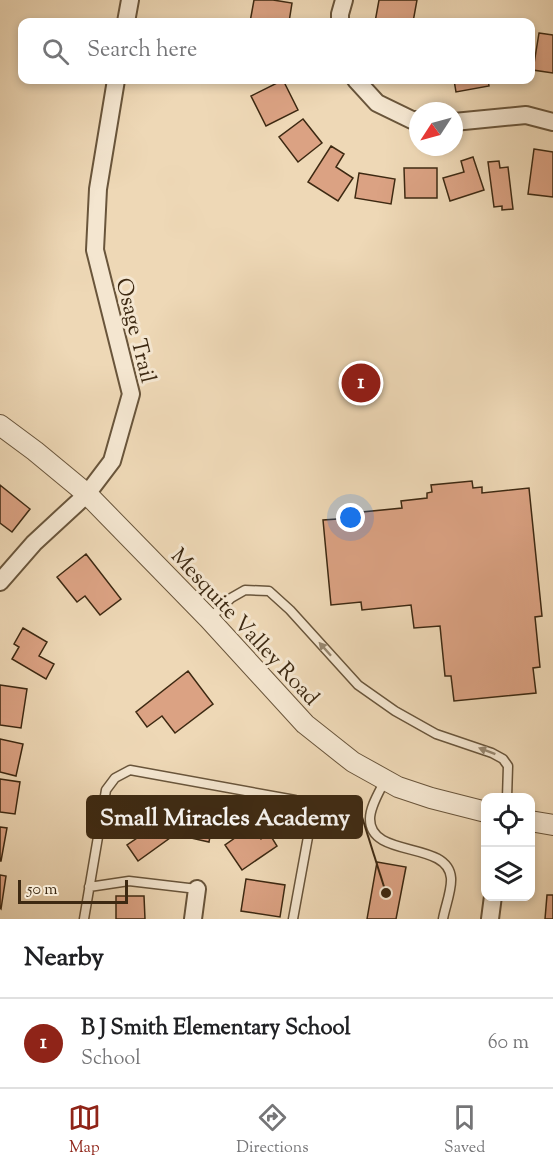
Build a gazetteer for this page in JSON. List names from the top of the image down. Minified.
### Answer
{"streets":{"street":["Osage Trail","Mesquite Valley Road"]},"crossings":[["Osage Trail","Mesquite Valley Road"]],"places":["Small Miracles Academy"],"scale_bar":"50 m","north":"bottom left","page":{"search":"Search here","pins":"1","scale":"50 m","heading":"Nearby","list":[{"mark":"1","name":"B J Smith Elementary School","note":"School","value":"60 m"}],"nav":["Map","Directions","Saved"]}}
